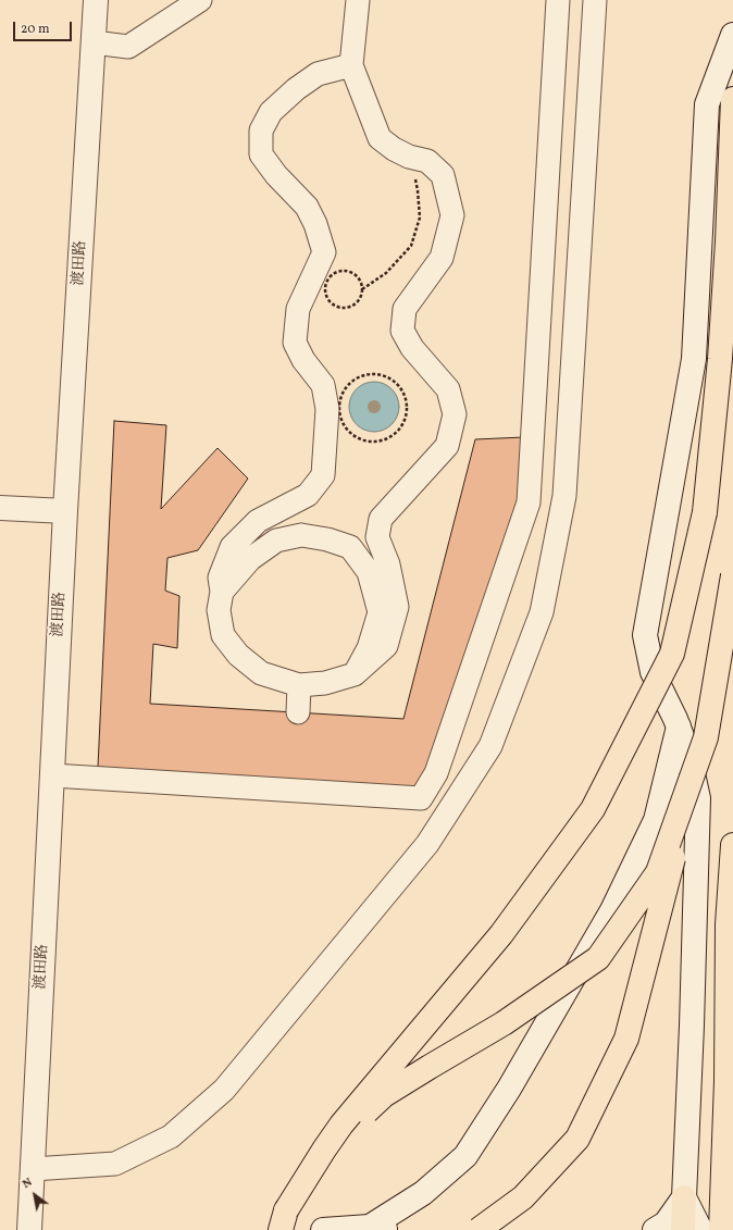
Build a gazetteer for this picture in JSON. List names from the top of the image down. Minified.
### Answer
{"streets":{"main road":["渡田路"]},"scale_bar":"20 m","north":"top left"}
